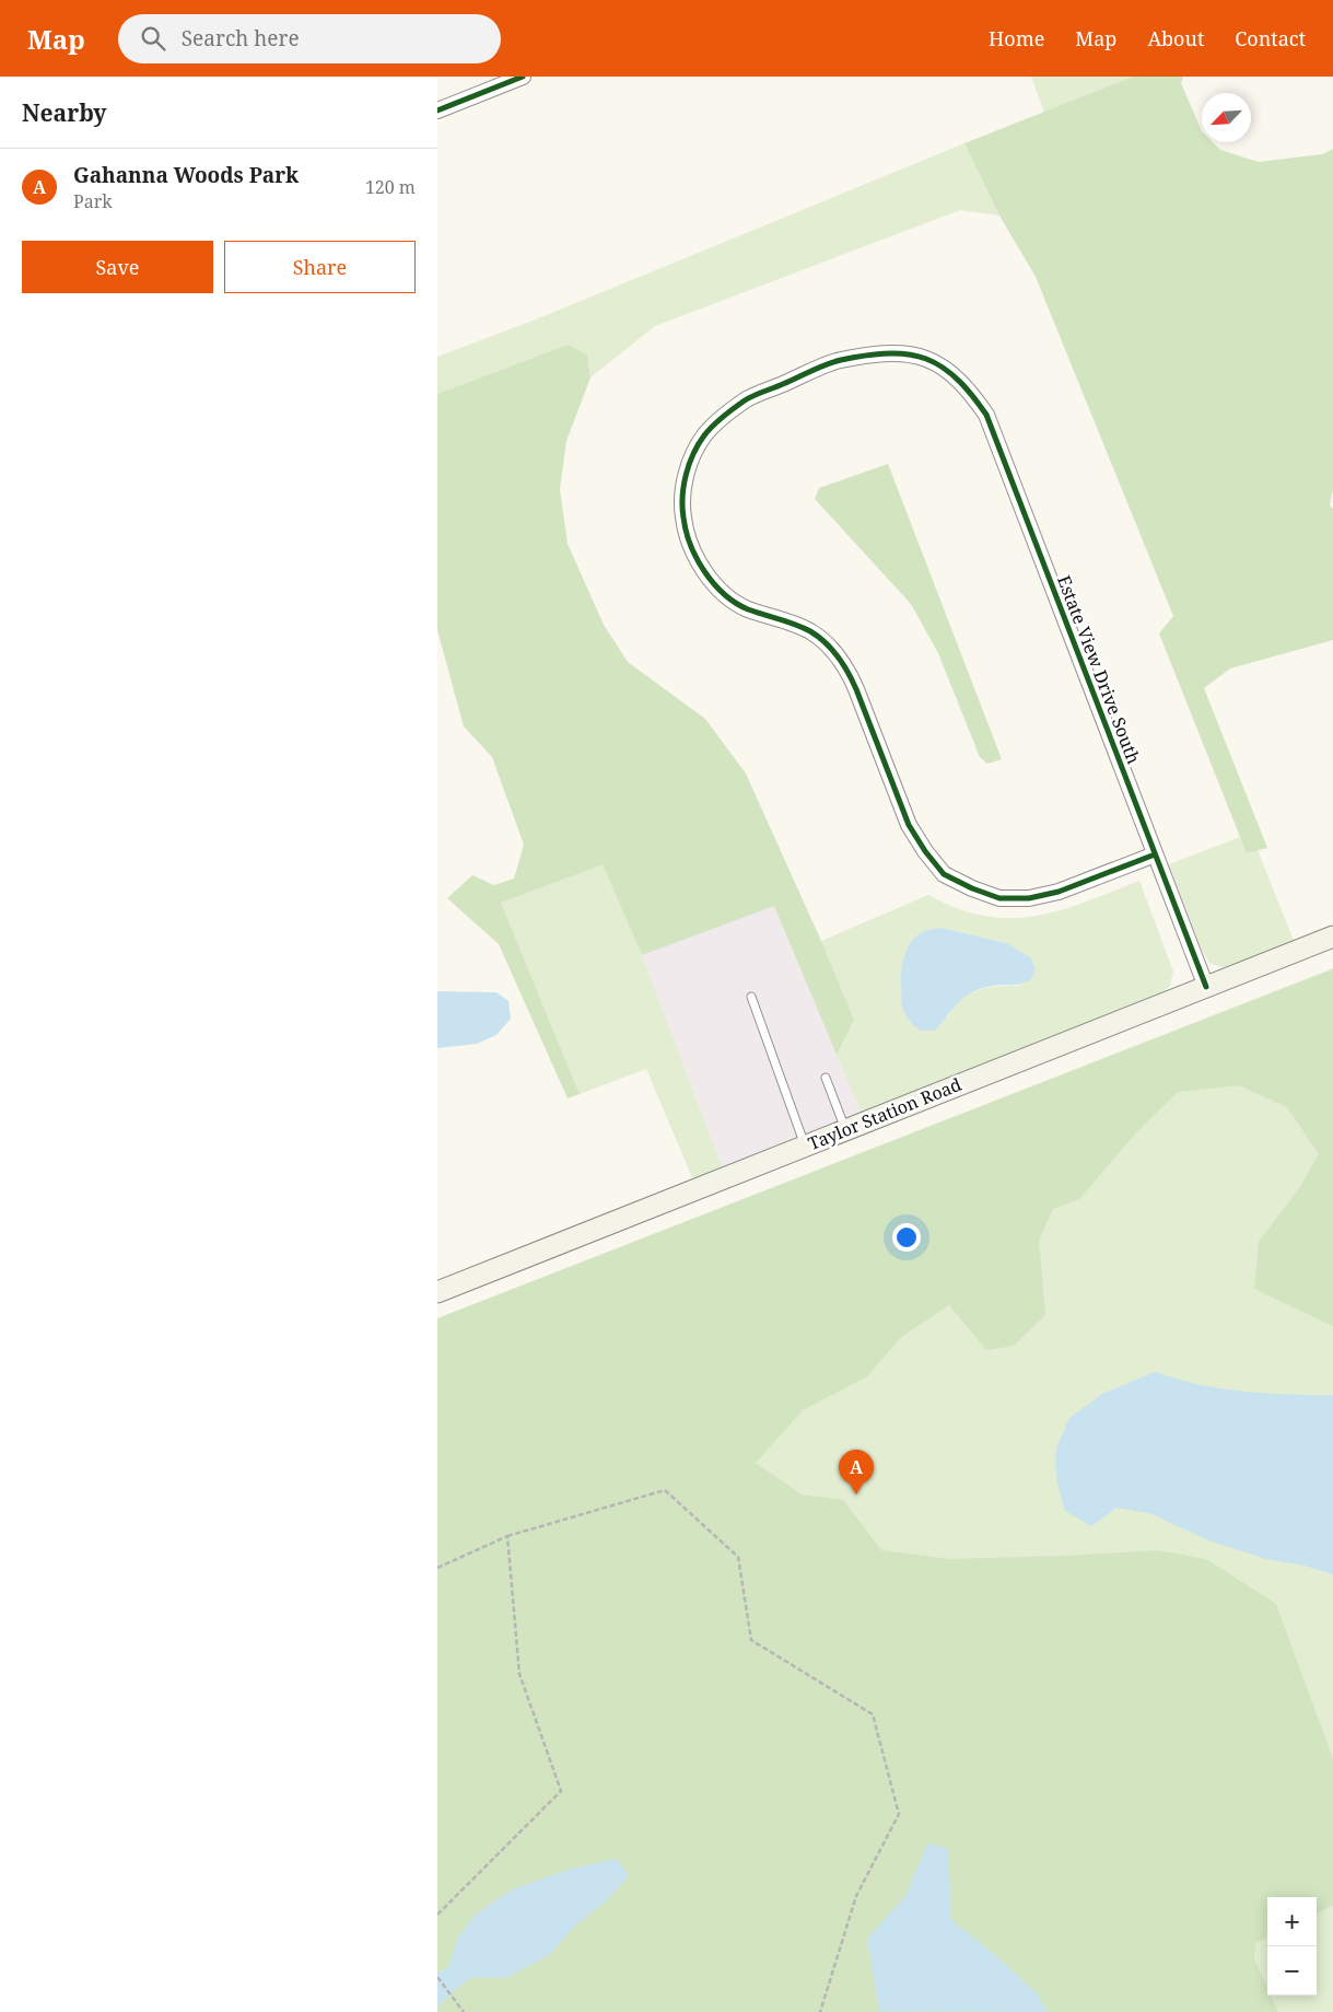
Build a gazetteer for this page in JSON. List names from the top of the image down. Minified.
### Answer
{"streets":{"main road":["Taylor Station Road"],"street":["Estate View Drive South"]},"crossings":[["Estate View Drive South","Taylor Station Road"]],"north":"bottom left","page":{"header":"Map","search":"Search here","nav":["Home","Map","About","Contact"],"heading":"Nearby","list":[{"mark":"A","name":"Gahanna Woods Park","note":"Park","value":"120 m"}],"buttons":["Save","Share"],"pins":"A","map_buttons":["+","−"]}}
